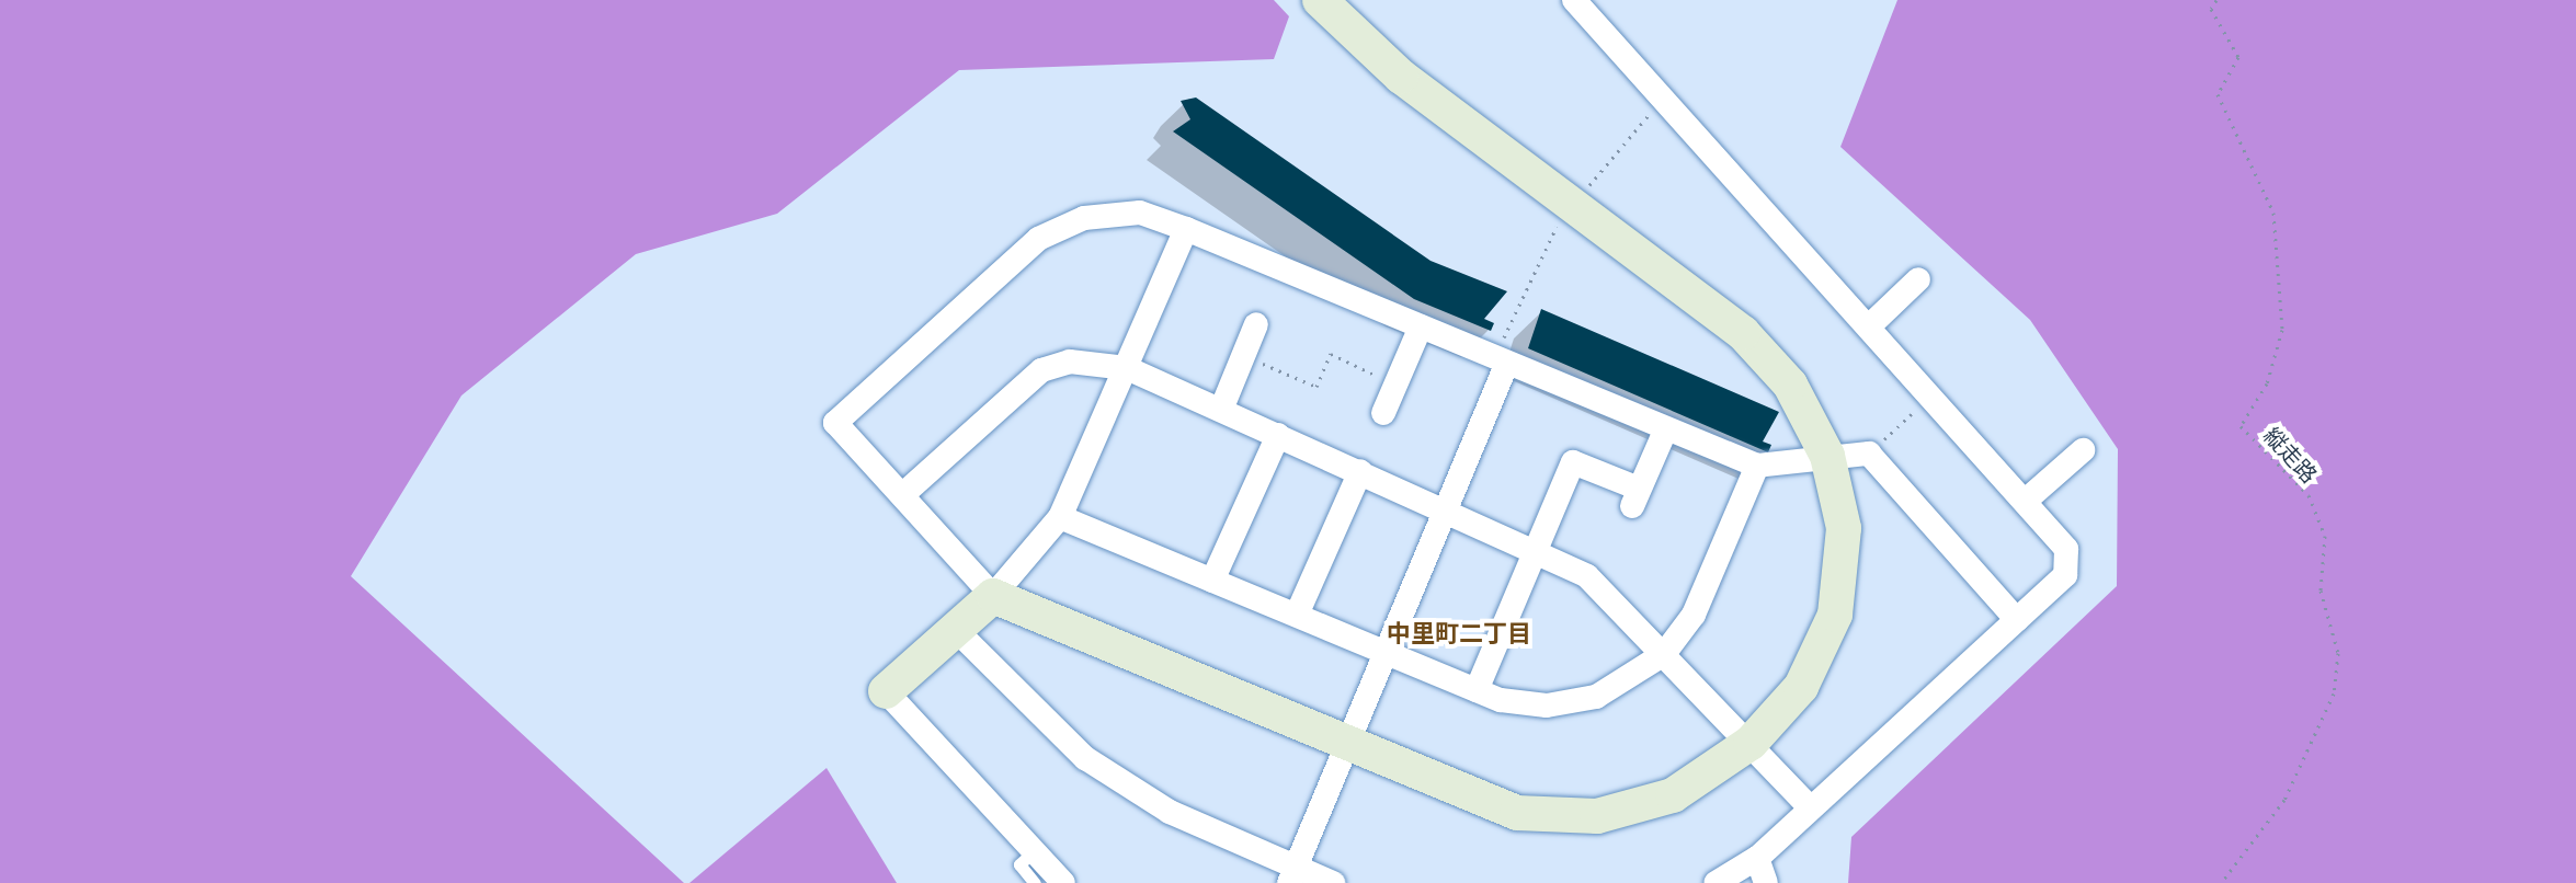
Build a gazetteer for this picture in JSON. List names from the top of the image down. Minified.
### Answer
{"streets":{"path":["縦走路"]},"districts":["中里町二丁目"]}
